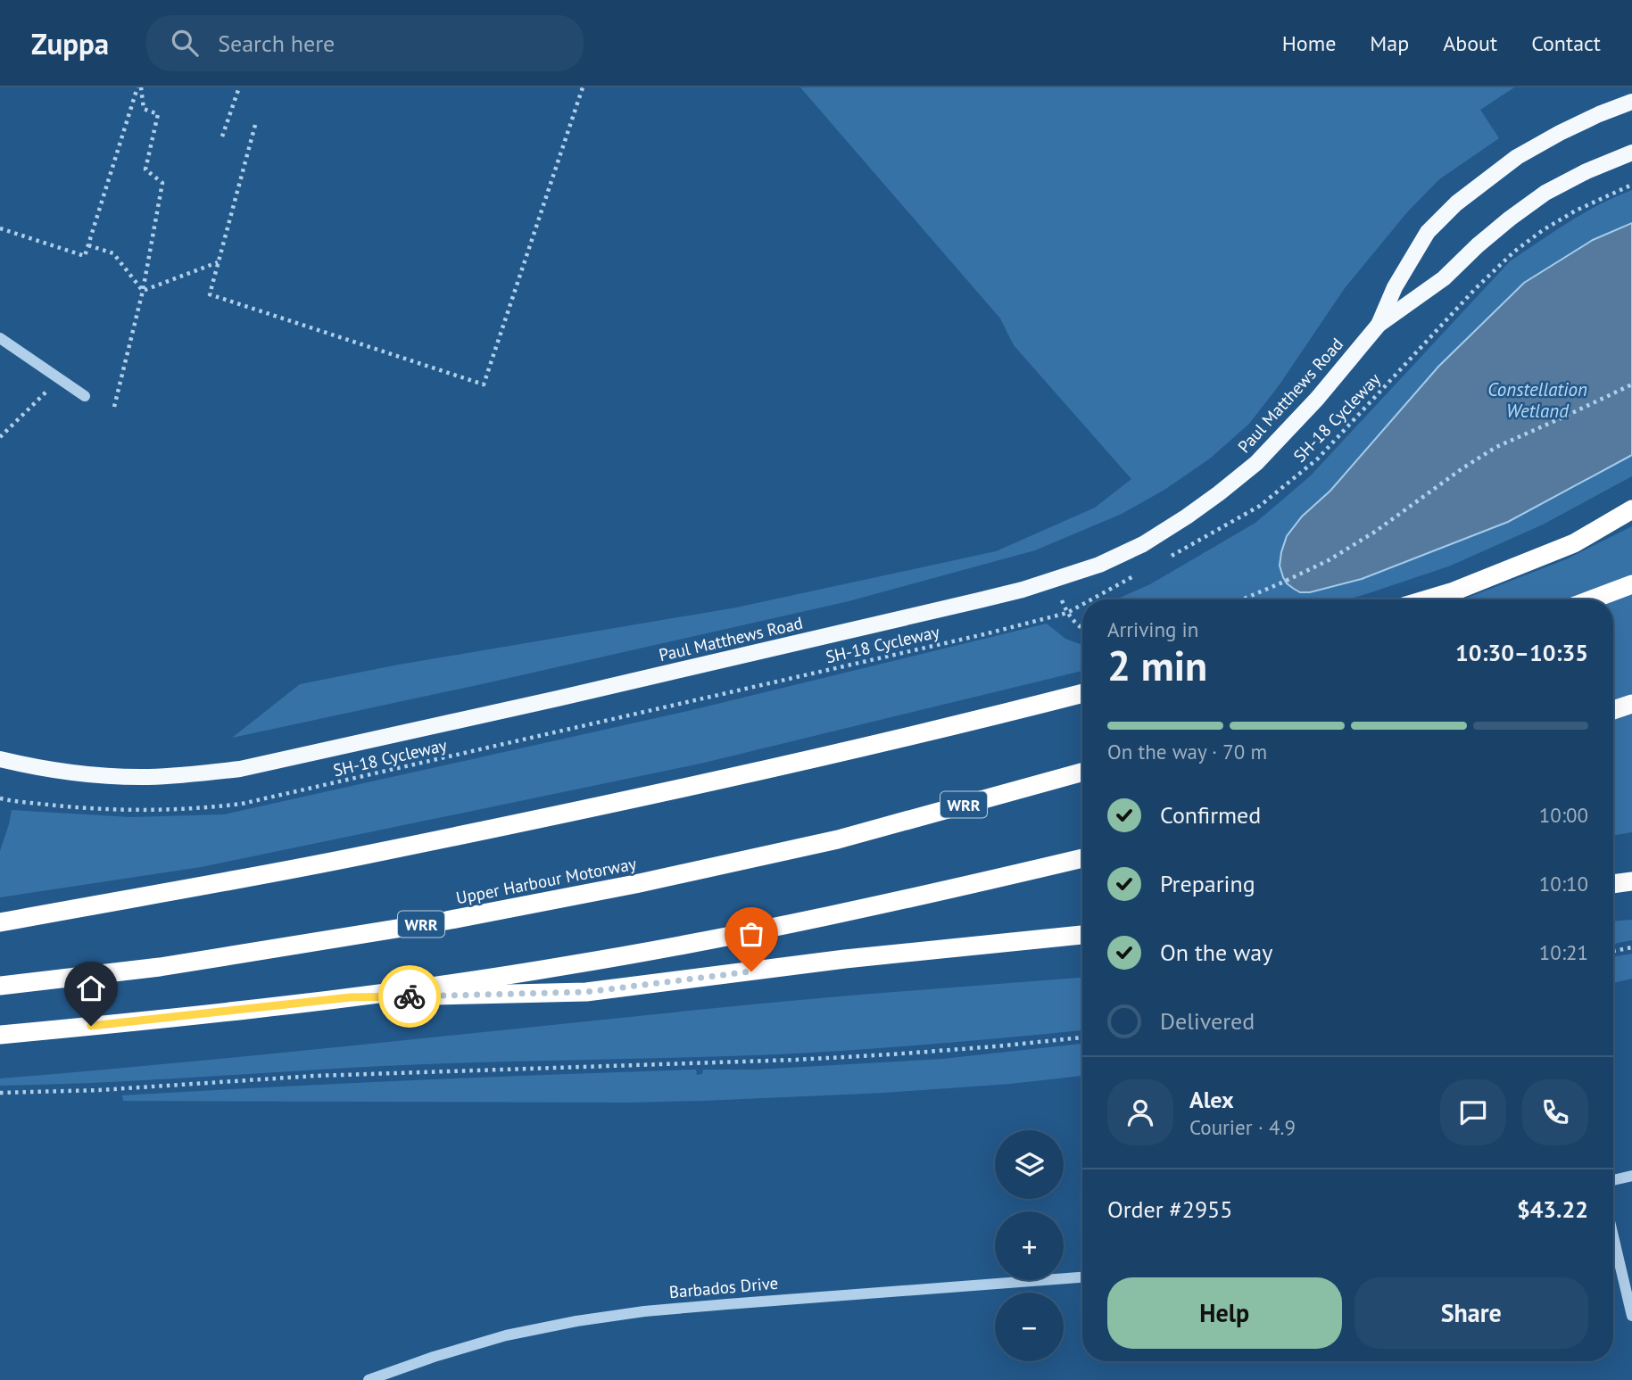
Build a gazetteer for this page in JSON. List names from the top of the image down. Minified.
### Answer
{"streets":{"highway":["WRR","Upper Harbour Motorway"],"main road":["Paul Matthews Road"],"street":["Barbados Drive"],"path":["SH-18 Cycleway"]},"water":["Constellation Wetland"],"page":{"header":"Zuppa","search":"Search here","nav":["Home","Map","About","Contact"],"heading":["2 min","Arriving in","10:30–10:35"],"panel":["Alex","Courier · 4.9","Order #2955","$43.22"],"bar":"On the way · 70 m","list":[["Confirmed","10:00"],["Preparing","10:10"],["On the way","10:21"],"Delivered"],"map_buttons":["+","−"],"buttons":["Help","Share"]}}
